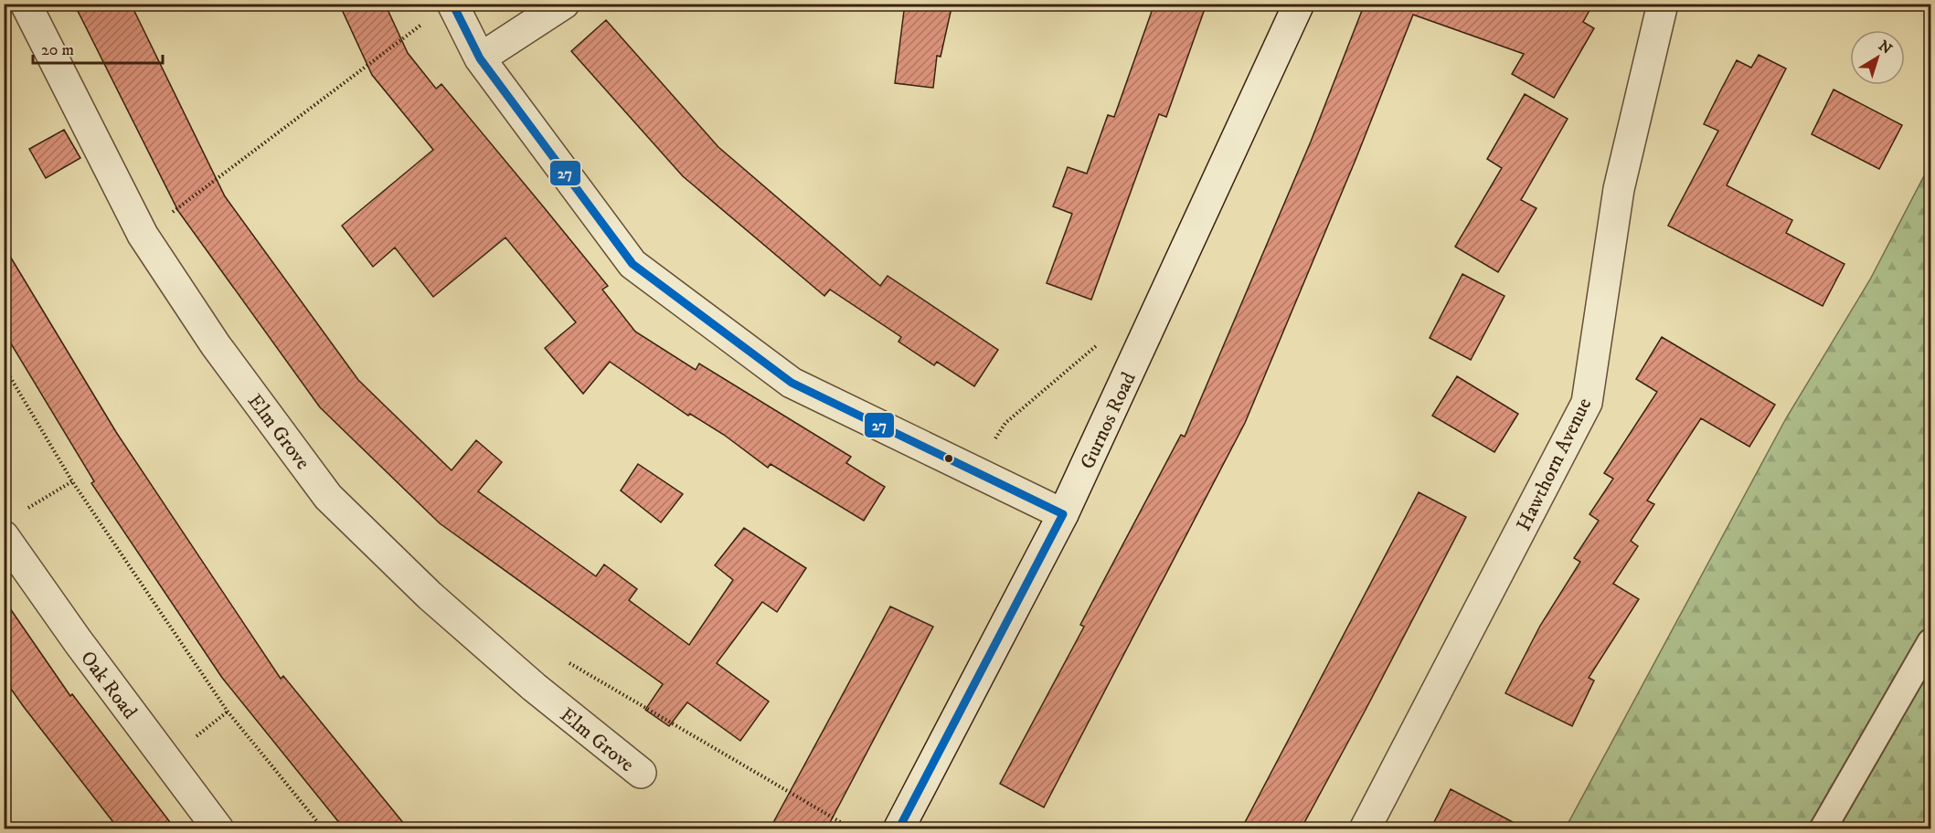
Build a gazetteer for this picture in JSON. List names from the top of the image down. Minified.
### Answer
{"streets":{"street":["Gurnos Road","Elm Grove","Hawthorn Avenue","Oak Road"]},"lines":["transit line 27"],"scale_bar":"20 m","north":"top right"}
